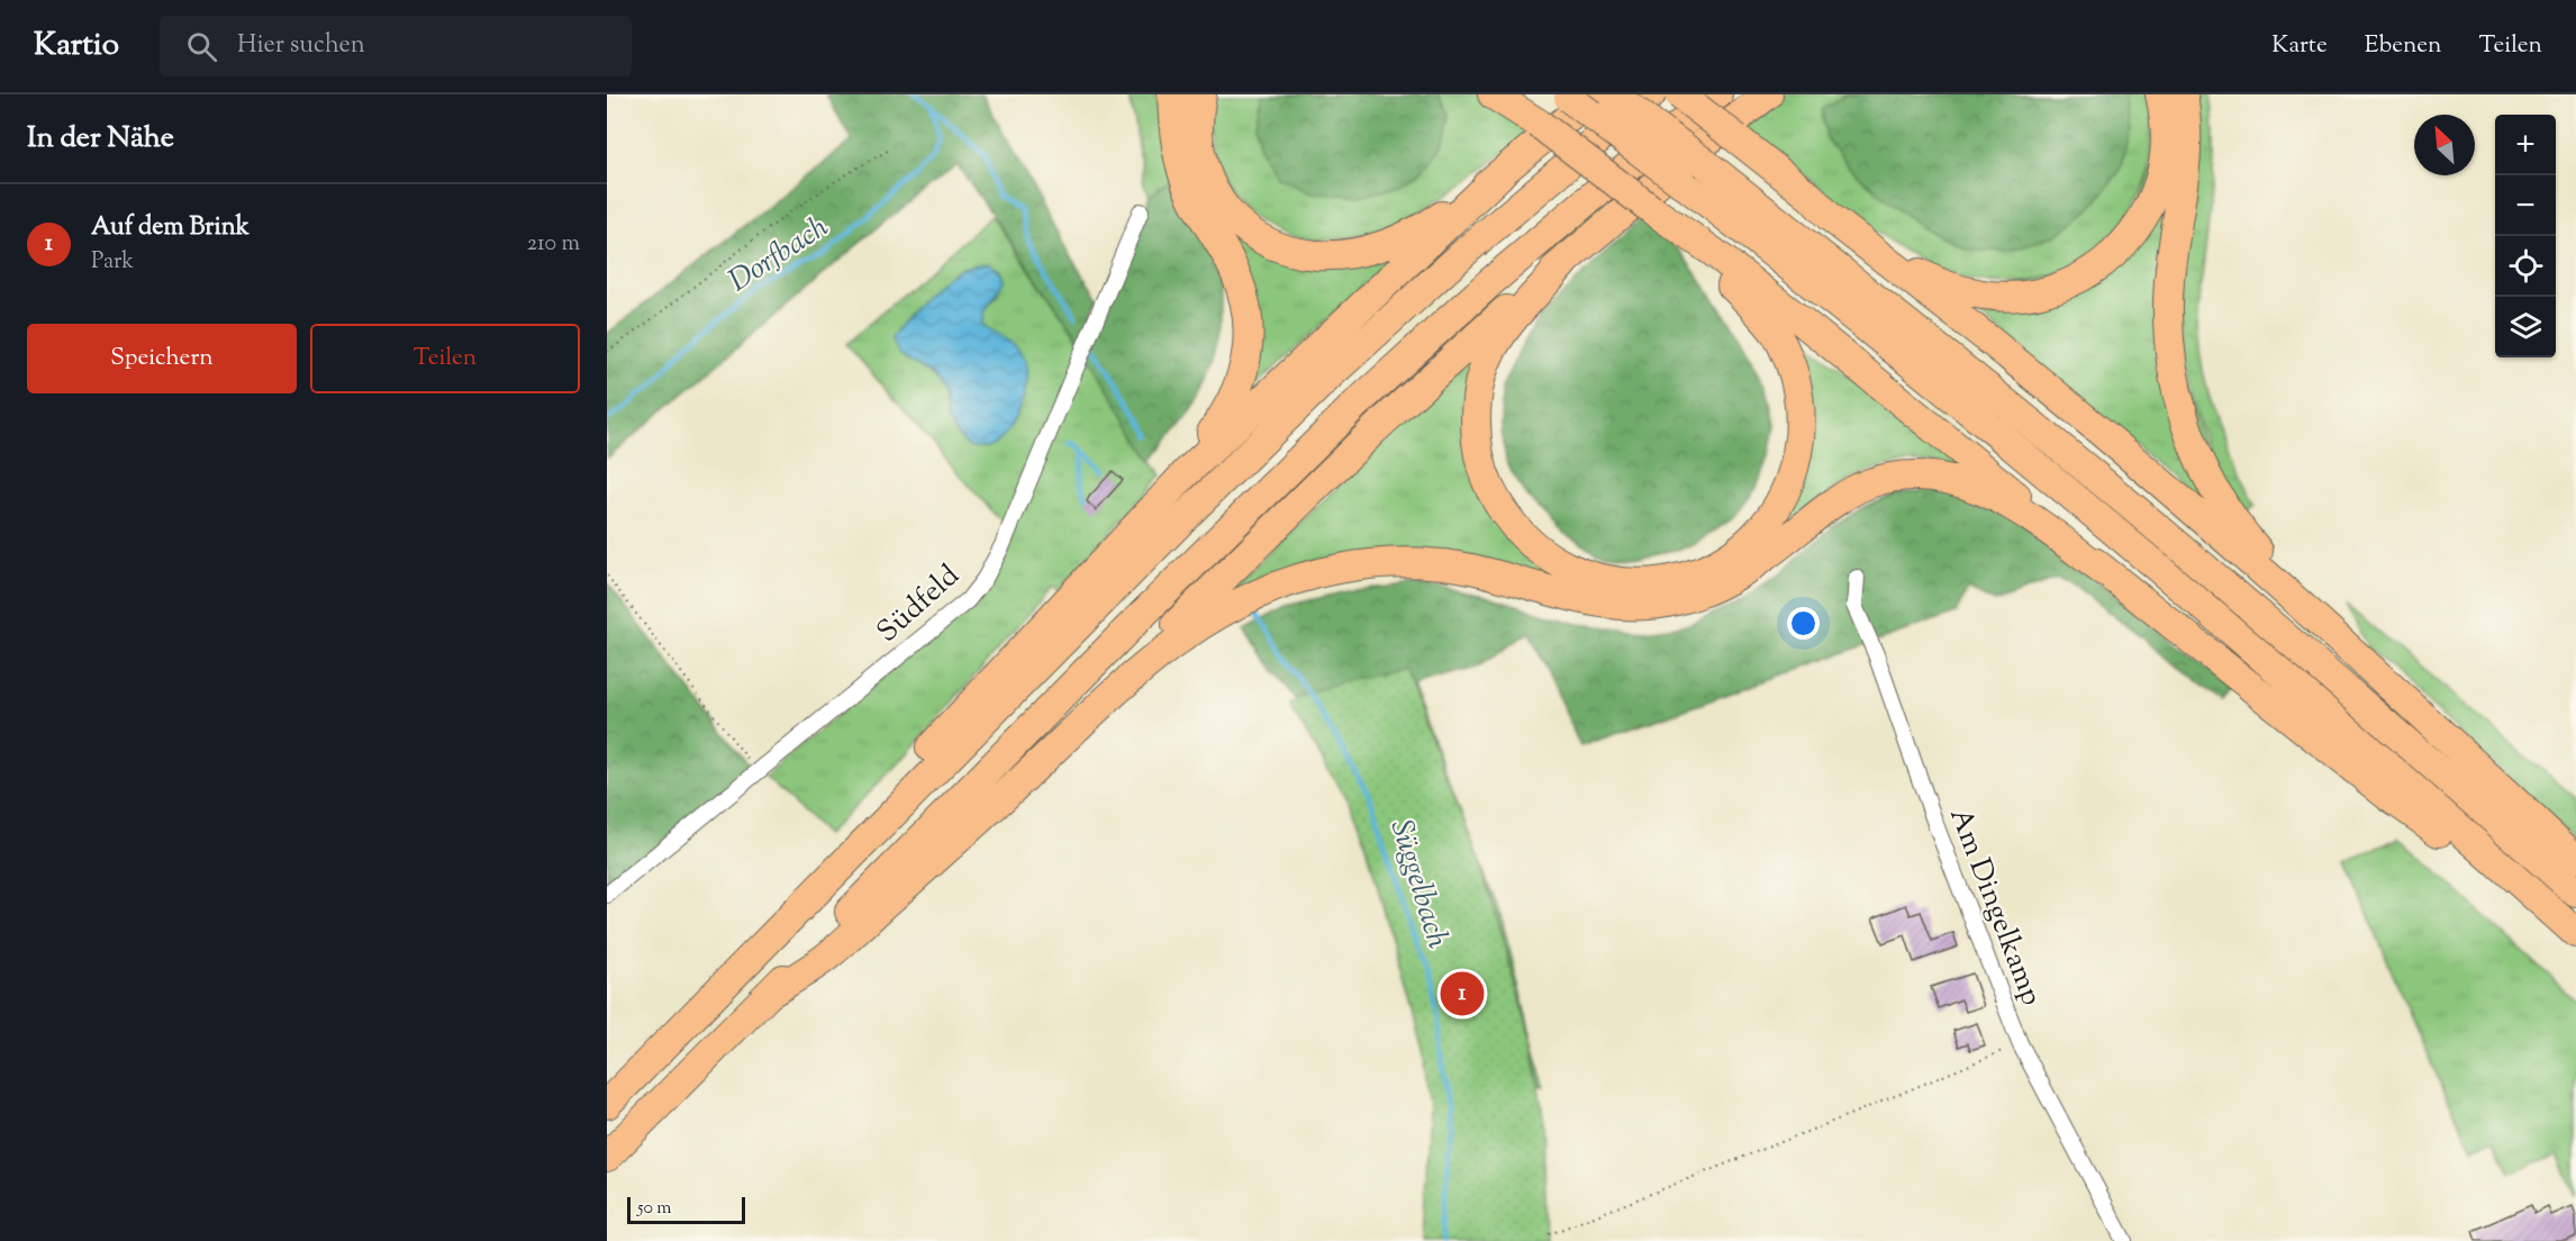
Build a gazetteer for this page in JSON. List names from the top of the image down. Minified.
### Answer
{"streets":{"street":["Südfeld","Am Dingelkamp"]},"water":["Dorfbach","Süggelbach"],"scale_bar":"50 m","north":"top left","page":{"header":"Kartio","search":"Hier suchen","nav":["Karte","Ebenen","Teilen"],"heading":"In der Nähe","map_buttons":["+","−"],"list":[{"mark":"1","name":"Auf dem Brink","note":"Park","value":"210 m"}],"buttons":["Speichern","Teilen"],"pins":"1","scale":"50 m"}}
